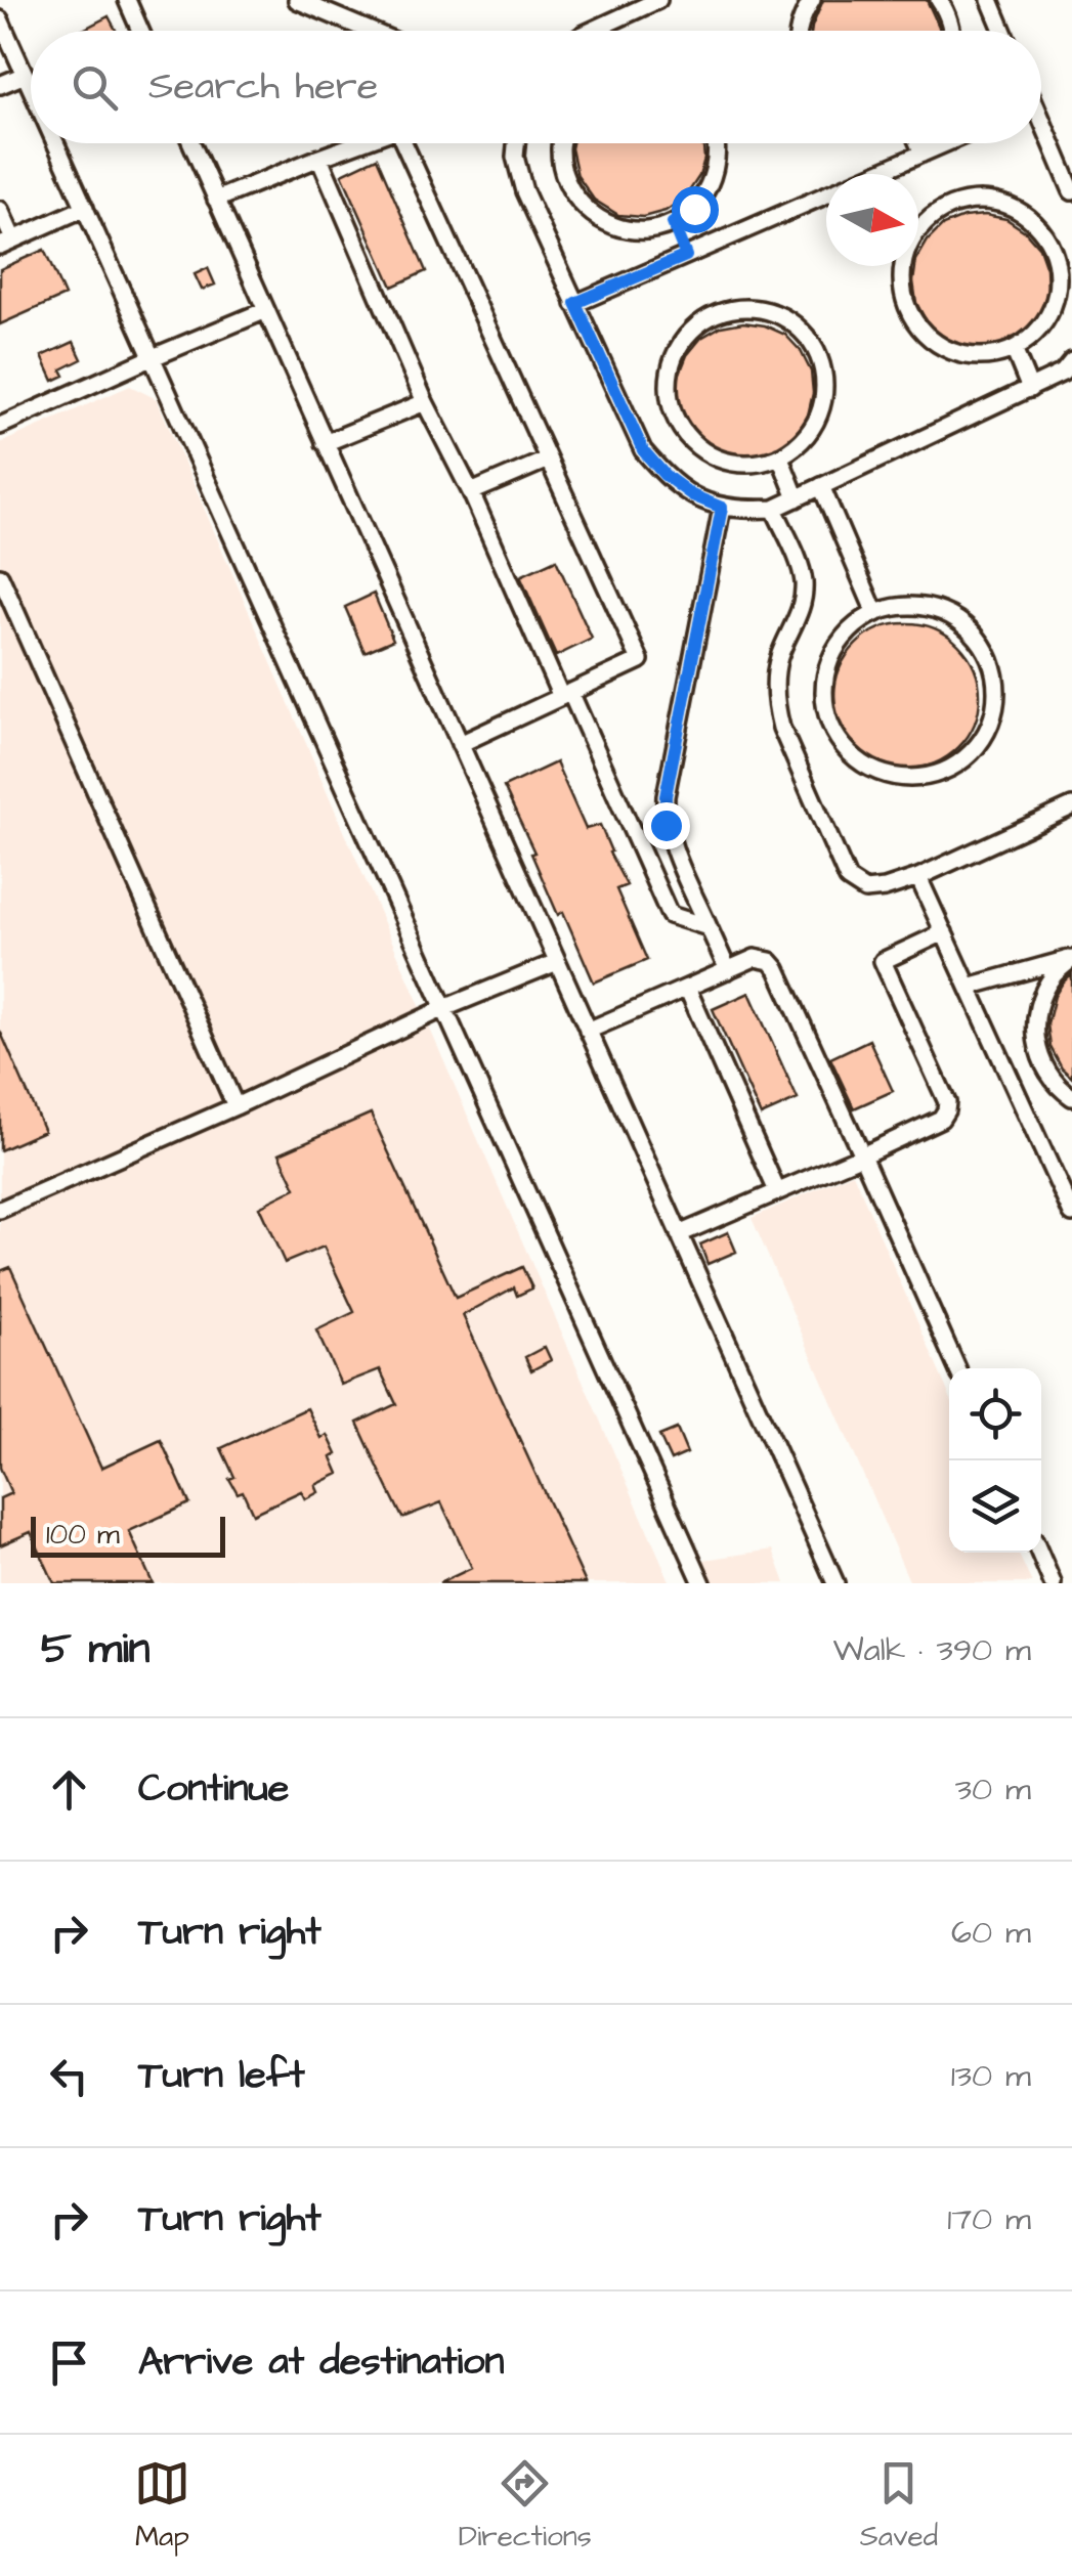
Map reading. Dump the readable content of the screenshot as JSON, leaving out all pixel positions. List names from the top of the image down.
{
  "scale_bar": "100 m",
  "north": "right",
  "page": {
    "search": "Search here",
    "scale": "100 m",
    "heading": ["5 min", "Walk · 390 m"],
    "list": [
      ["Continue", "30 m"],
      ["Turn right", "60 m"],
      ["Turn left", "130 m"],
      ["Turn right", "170 m"],
      "Arrive at destination"
    ],
    "nav": ["Map", "Directions", "Saved"]
  }
}
